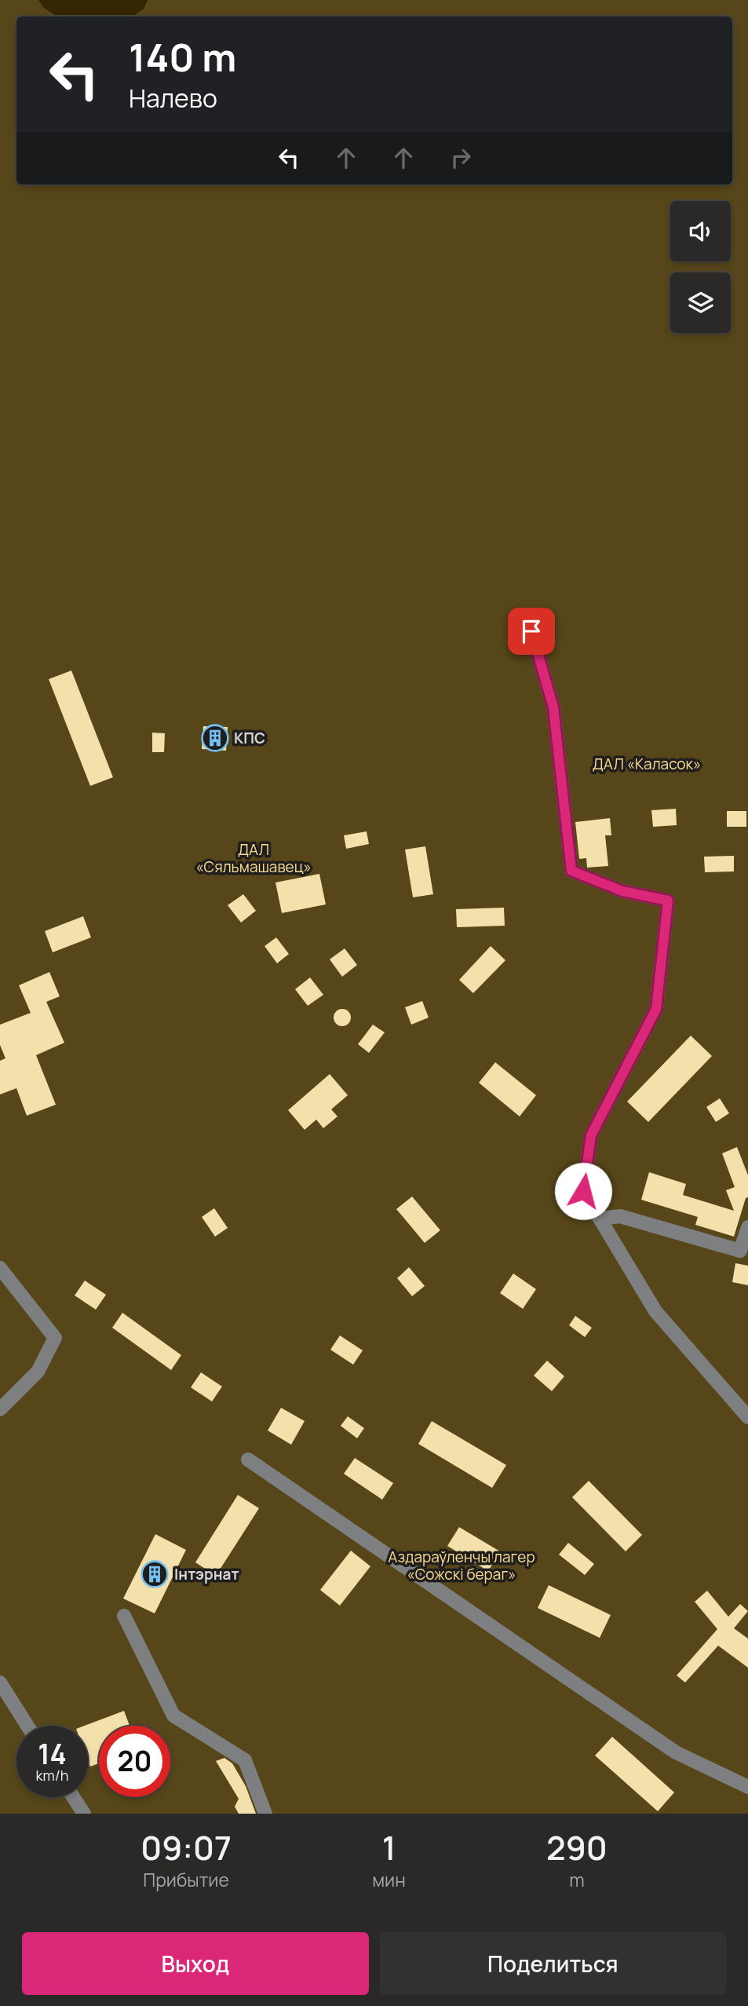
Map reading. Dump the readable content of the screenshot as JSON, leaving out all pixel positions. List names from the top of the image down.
{
  "parks": ["ДАЛ «Каласок»", "ДАЛ «Сяльмашавец»", "Аздараўленчы лагер «Сожскі бераг»"],
  "places": {
    "building": ["КПС", "Інтэрнат"]
  },
  "page": {
    "turn": ["140 m", "Налево"],
    "speed": "14 km/h",
    "limit": "20",
    "eta": [
      "09:07",
      "Прибытие",
      "1",
      "мин",
      "290",
      "m"
    ],
    "buttons": ["Выход", "Поделиться"]
  }
}
